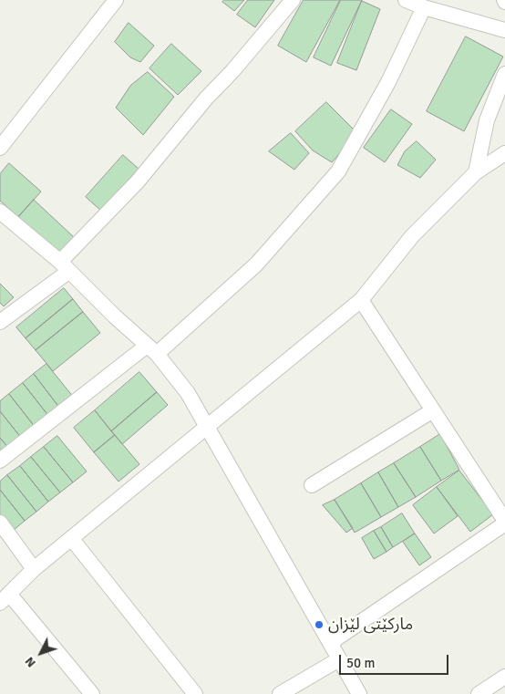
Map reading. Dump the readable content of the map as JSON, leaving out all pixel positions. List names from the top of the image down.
{
  "places": ["مارکێتی لێزان"],
  "scale_bar": "50 m",
  "north": "bottom left"
}
